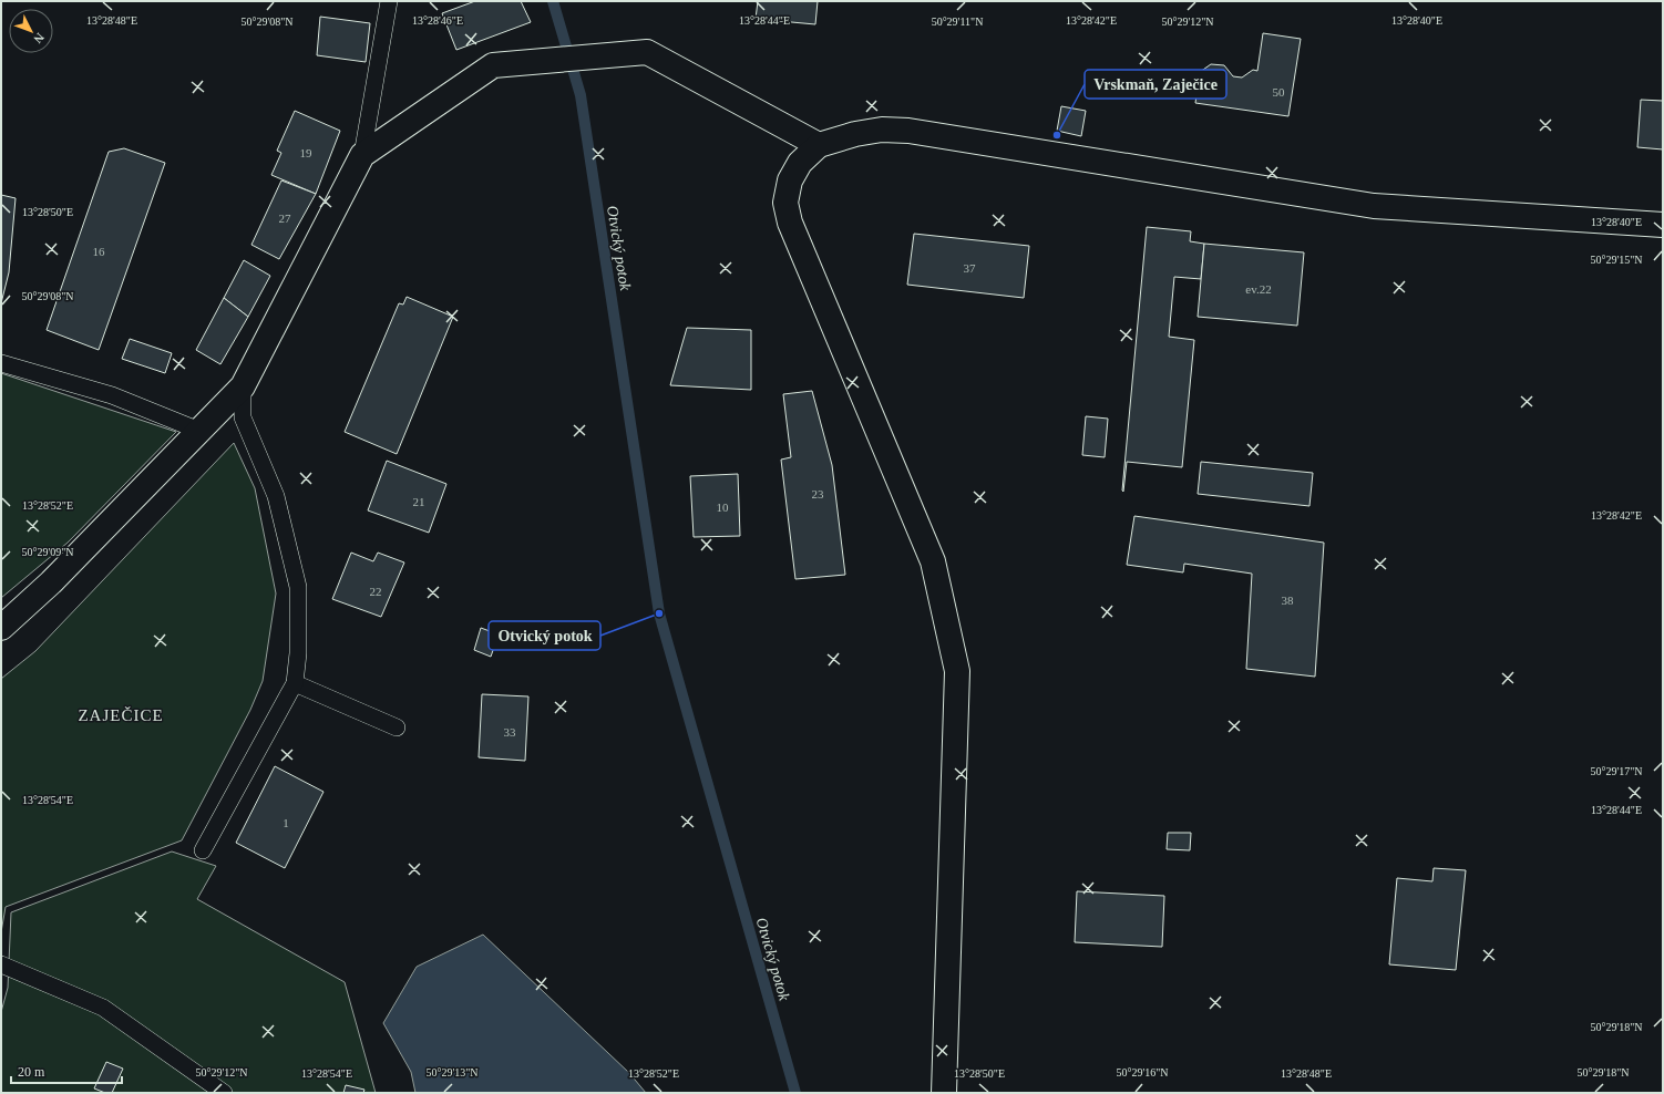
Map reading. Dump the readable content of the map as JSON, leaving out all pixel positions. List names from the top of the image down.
{
  "districts": ["ZAJEČICE"],
  "water": ["Otvický potok"],
  "places": ["Vrskmaň, Zaječice", "Otvický potok"],
  "house_numbers": [
    "50",
    "19",
    "27",
    "16",
    "37",
    "ev.22",
    "23",
    "21",
    "10",
    "22",
    "38",
    "33",
    "1"
  ],
  "scale_bar": "20 m",
  "north": "bottom right",
  "coordinates": [
    "13°28'48\"E",
    "13°28'44\"E",
    "13°28'40\"E",
    "13°28'46\"E",
    "13°28'42\"E",
    "50°29'08\"N",
    "50°29'11\"N",
    "50°29'12\"N",
    "13°28'50\"E",
    "50°29'15\"N",
    "13°28'52\"E",
    "50°29'09\"N",
    "50°29'17\"N",
    "13°28'54\"E",
    "50°29'18\"N",
    "50°29'13\"N",
    "50°29'16\"N"
  ]
}
